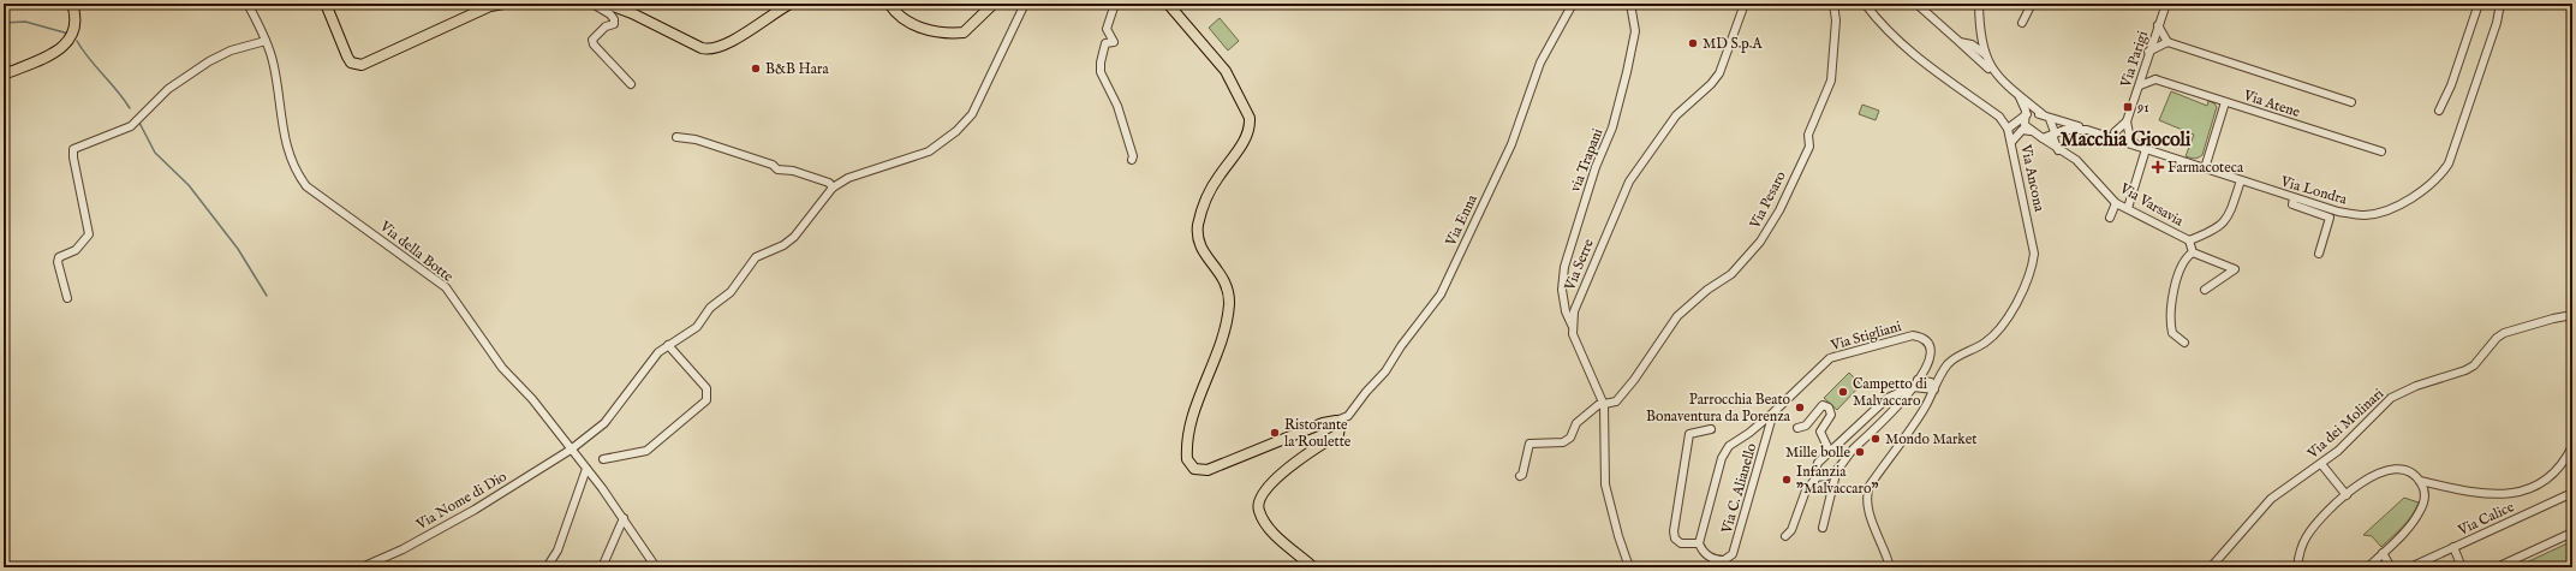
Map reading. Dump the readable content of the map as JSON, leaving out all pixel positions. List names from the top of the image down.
{
  "streets": {
    "street": [
      "Via Parigi",
      "Via Atene",
      "via Trapani",
      "Via Ancona",
      "Via Londra",
      "Via Pesaro",
      "Via Varsavia",
      "Via Enna",
      "Via della Botte",
      "Via Serre",
      "Via Stigliani",
      "Via dei Molinari",
      "Via C. Alianello",
      "Via Nome di Dio",
      "Via Calice"
    ]
  },
  "crossings": [
    ["via Trapani", "Via Serre"],
    ["Via della Botte", "Via Nome di Dio"],
    ["Via Stigliani", "Via C. Alianello"]
  ],
  "districts": ["Macchia Giocoli"],
  "places": {
    "other": [
      "MD S.p.A",
      "B&B Hara",
      "Campetto di Malvaccaro",
      "Parrocchia Beato Bonaventura da Porenza",
      "Ristorante la Roulette",
      "Mondo Market",
      "Mille bolle",
      "Infanzia \"Malvaccaro\""
    ],
    "transit": ["91"],
    "health": ["Farmacoteca"]
  }
}
